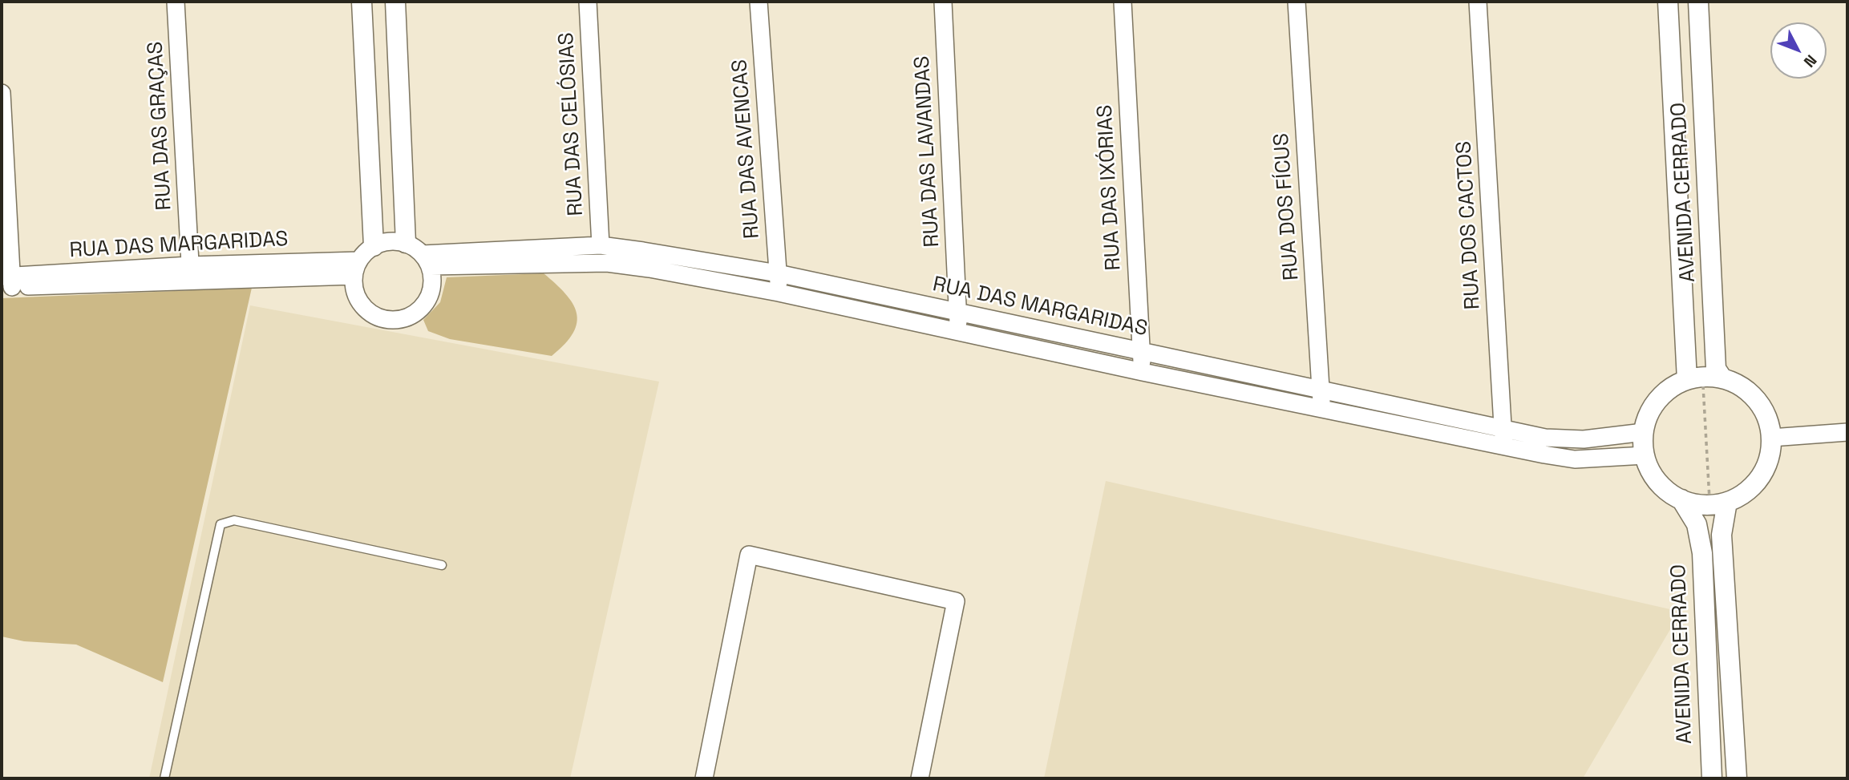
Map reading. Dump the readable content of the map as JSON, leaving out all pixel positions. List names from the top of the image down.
{
  "streets": {
    "street": [
      "RUA DAS CELÓSIAS",
      "RUA DAS GRAÇAS",
      "RUA DAS AVENCAS",
      "RUA DAS LAVANDAS",
      "RUA DAS IXÓRIAS",
      "AVENIDA CERRADO",
      "RUA DOS FÍCUS",
      "RUA DOS CACTOS",
      "RUA DAS MARGARIDAS"
    ]
  },
  "crossings": [
    ["RUA DAS CELÓSIAS", "RUA DAS MARGARIDAS"],
    ["RUA DAS GRAÇAS", "RUA DAS MARGARIDAS"],
    ["RUA DAS AVENCAS", "RUA DAS MARGARIDAS"],
    ["RUA DAS LAVANDAS", "RUA DAS MARGARIDAS"],
    ["RUA DAS IXÓRIAS", "RUA DAS MARGARIDAS"],
    ["RUA DOS FÍCUS", "RUA DAS MARGARIDAS"],
    ["RUA DOS CACTOS", "RUA DAS MARGARIDAS"]
  ],
  "north": "bottom right"
}
